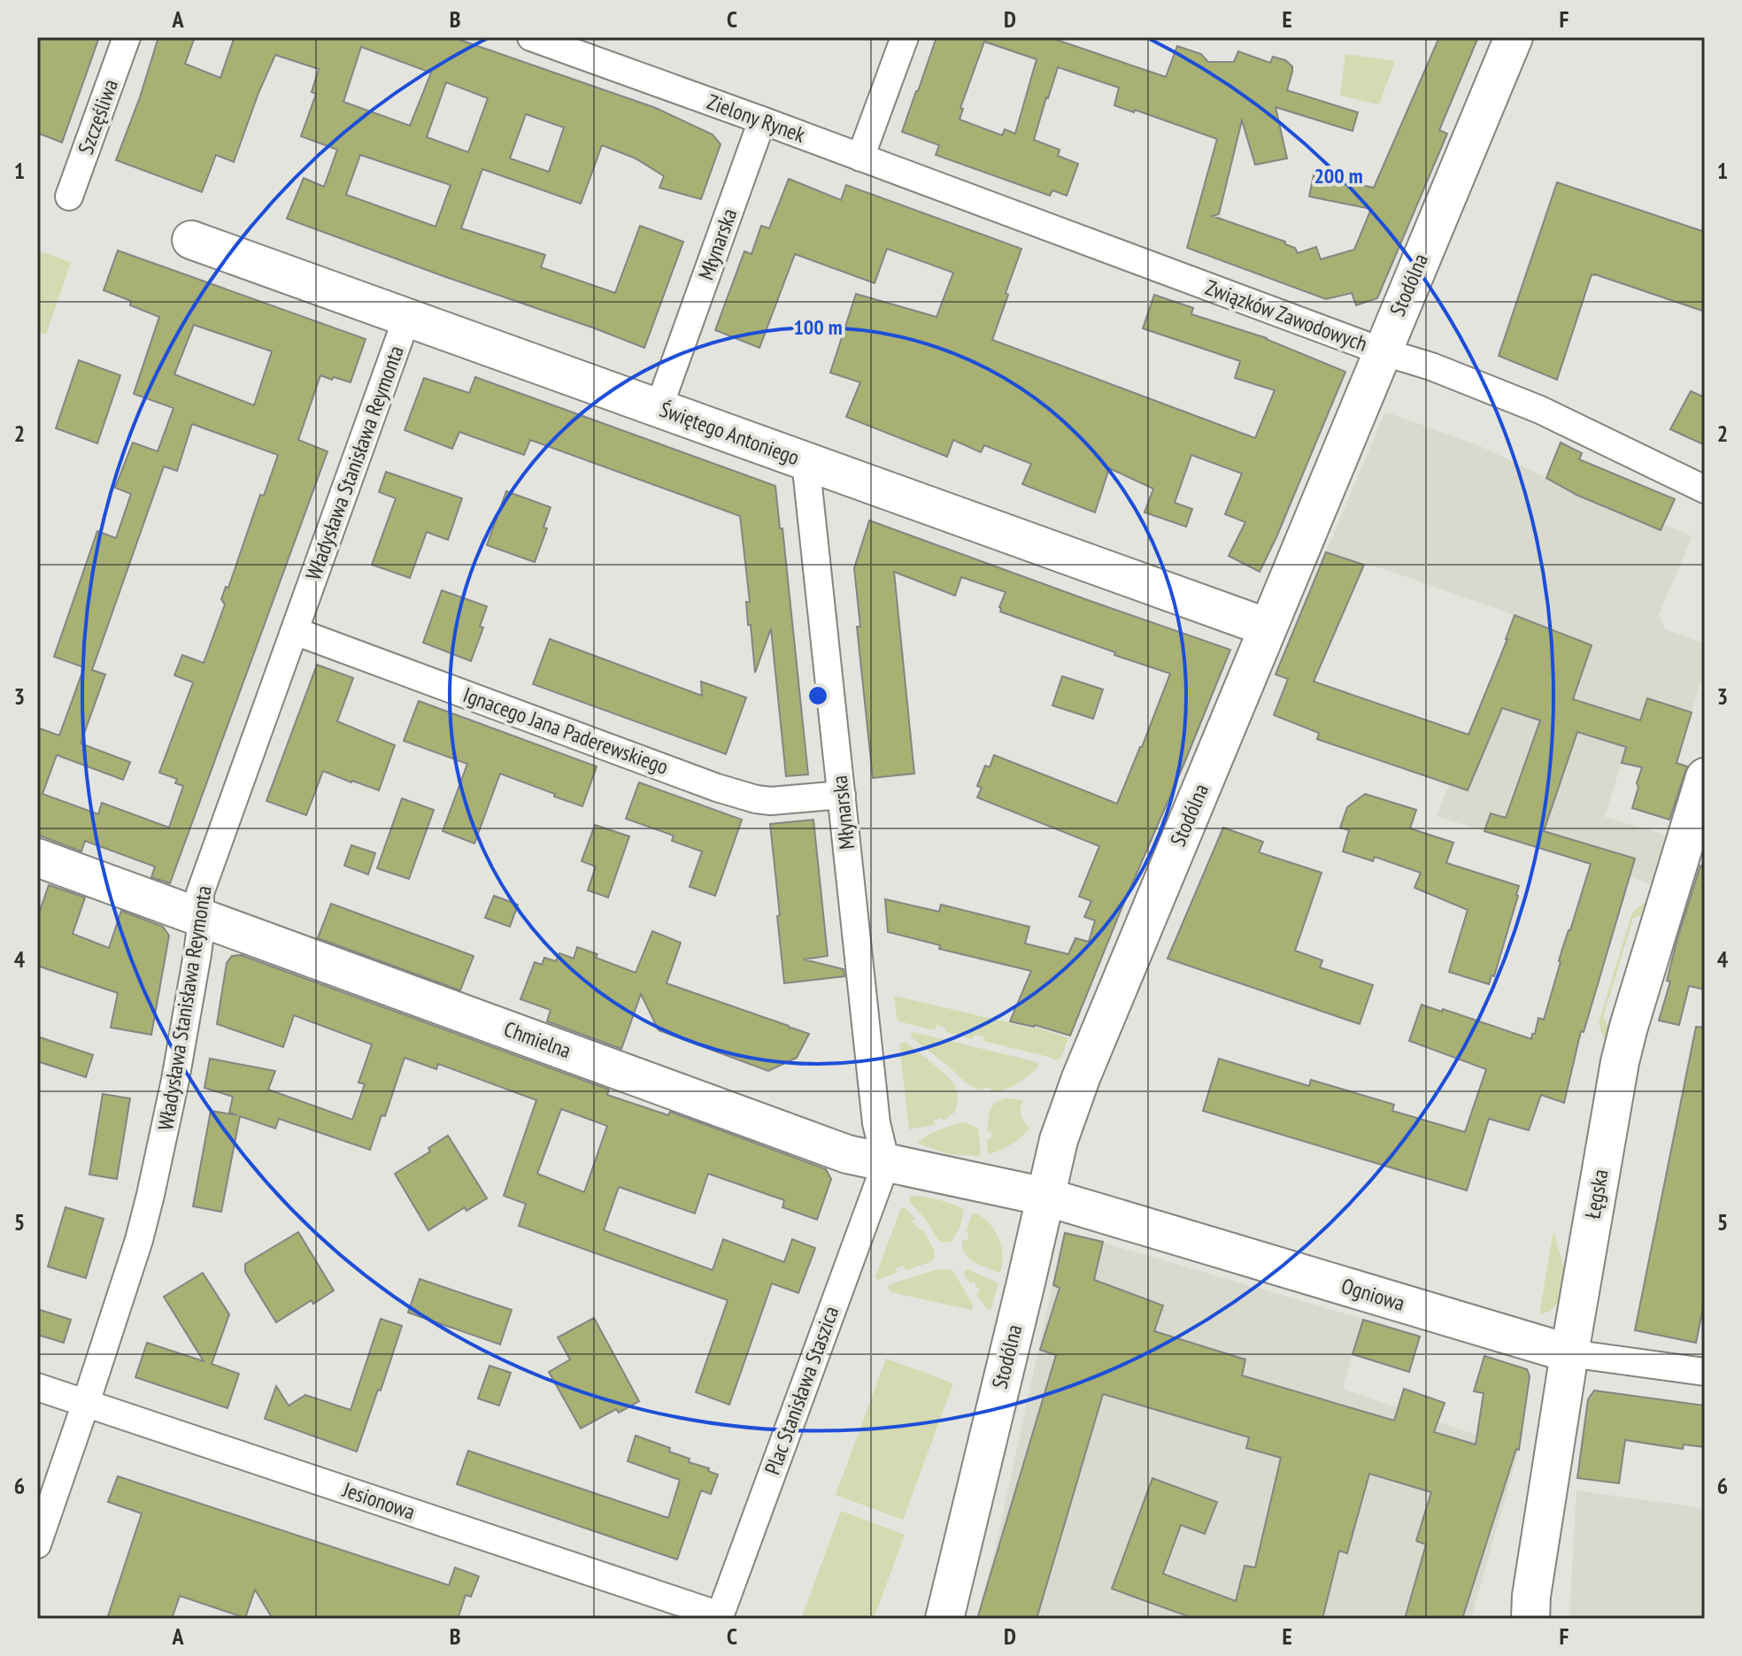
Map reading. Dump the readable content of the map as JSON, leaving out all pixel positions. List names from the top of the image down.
{
  "streets": {
    "street": [
      "Szczęśliwa",
      "Zielony Rynek",
      "Młynarska",
      "Stodólna",
      "Związków Zawodowych",
      "Świętego Antoniego",
      "Władysława Stanisława Reymonta",
      "Ignacego Jana Paderewskiego",
      "Chmielna",
      "Łęgska",
      "Ogniowa",
      "Plac Stanisława Staszica",
      "Jesionowa"
    ]
  },
  "crossings": [
    ["Zielony Rynek", "Młynarska"],
    ["Zielony Rynek", "Związków Zawodowych"],
    ["Młynarska", "Świętego Antoniego"],
    ["Młynarska", "Ignacego Jana Paderewskiego"],
    ["Młynarska", "Chmielna"],
    ["Młynarska", "Plac Stanisława Staszica"],
    ["Stodólna", "Związków Zawodowych"],
    ["Stodólna", "Świętego Antoniego"],
    ["Stodólna", "Chmielna"],
    ["Stodólna", "Ogniowa"],
    ["Świętego Antoniego", "Władysława Stanisława Reymonta"],
    ["Władysława Stanisława Reymonta", "Ignacego Jana Paderewskiego"],
    ["Władysława Stanisława Reymonta", "Chmielna"],
    ["Władysława Stanisława Reymonta", "Jesionowa"],
    ["Chmielna", "Ogniowa"],
    ["Chmielna", "Plac Stanisława Staszica"],
    ["Łęgska", "Ogniowa"],
    ["Plac Stanisława Staszica", "Jesionowa"]
  ],
  "grid": {
    "columns": [
      "A",
      "B",
      "C",
      "D",
      "E",
      "F"
    ],
    "rows": [
      "1",
      "2",
      "3",
      "4",
      "5",
      "6"
    ]
  },
  "rings": ["200 m", "100 m"]
}
